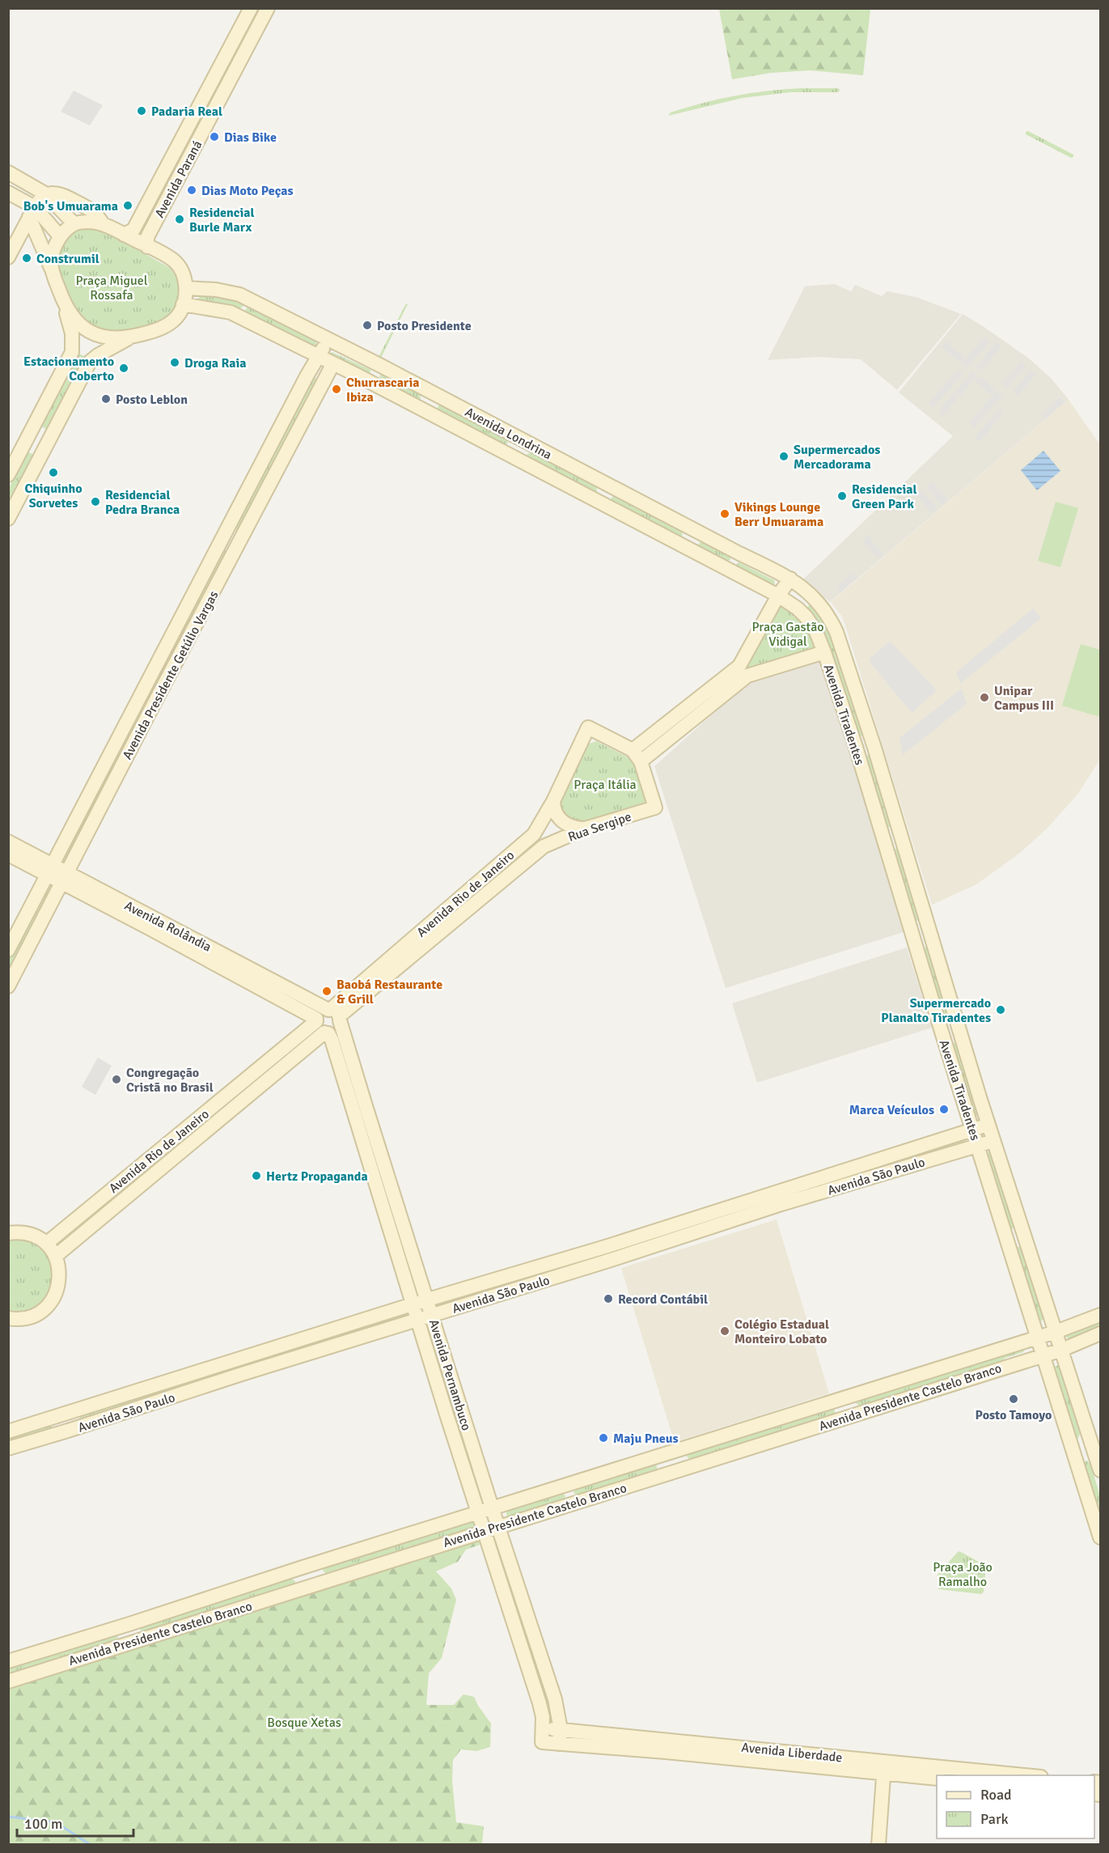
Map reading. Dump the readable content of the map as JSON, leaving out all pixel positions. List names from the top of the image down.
{
  "streets": {
    "street": [
      "Avenida Paraná",
      "Avenida Londrina",
      "Avenida Presidente Getúlio Vargas",
      "Avenida Tiradentes",
      "Rua Sergipe",
      "Avenida Rio de Janeiro",
      "Avenida Rolândia",
      "Avenida São Paulo",
      "Avenida Pernambuco",
      "Avenida Presidente Castelo Branco",
      "Avenida Liberdade"
    ]
  },
  "crossings": [
    ["Avenida Paraná", "Avenida Londrina"],
    ["Avenida Londrina", "Avenida Presidente Getúlio Vargas"],
    ["Avenida Londrina", "Avenida Tiradentes"],
    ["Avenida Presidente Getúlio Vargas", "Avenida Rolândia"],
    ["Avenida Tiradentes", "Avenida São Paulo"],
    ["Avenida Tiradentes", "Avenida Presidente Castelo Branco"],
    ["Rua Sergipe", "Avenida Rio de Janeiro"],
    ["Avenida Rio de Janeiro", "Avenida Rolândia"],
    ["Avenida Rio de Janeiro", "Avenida Pernambuco"],
    ["Avenida Rolândia", "Avenida Pernambuco"],
    ["Avenida São Paulo", "Avenida Pernambuco"],
    ["Avenida Pernambuco", "Avenida Presidente Castelo Branco"],
    ["Avenida Pernambuco", "Avenida Liberdade"]
  ],
  "parks": [
    "Praça Miguel Rossafa",
    "Praça Gastão Vidigal",
    "Praça Itália",
    "Praça João Ramalho",
    "Bosque Xetas"
  ],
  "places": [
    "Padaria Real",
    "Dias Bike",
    "Dias Moto Peças",
    "Bob's Umuarama",
    "Residencial Burle Marx",
    "Construmil",
    "Posto Presidente",
    "Droga Raia",
    "Estacionamento Coberto",
    "Churrascaria Ibiza",
    "Posto Leblon",
    "Supermercados Mercadorama",
    "Chiquinho Sorvetes",
    "Residencial Green Park",
    "Residencial Pedra Branca",
    "Vikings Lounge Berr Umuarama",
    "Unipar Campus III",
    "Baobá Restaurante & Grill",
    "Supermercado Planalto Tiradentes",
    "Congregação Cristã no Brasil",
    "Marca Veículos",
    "Hertz Propaganda",
    "Record Contábil",
    "Colégio Estadual Monteiro Lobato",
    "Posto Tamoyo",
    "Maju Pneus"
  ],
  "legend": ["Road", "Park"],
  "scale_bar": "100 m"
}
